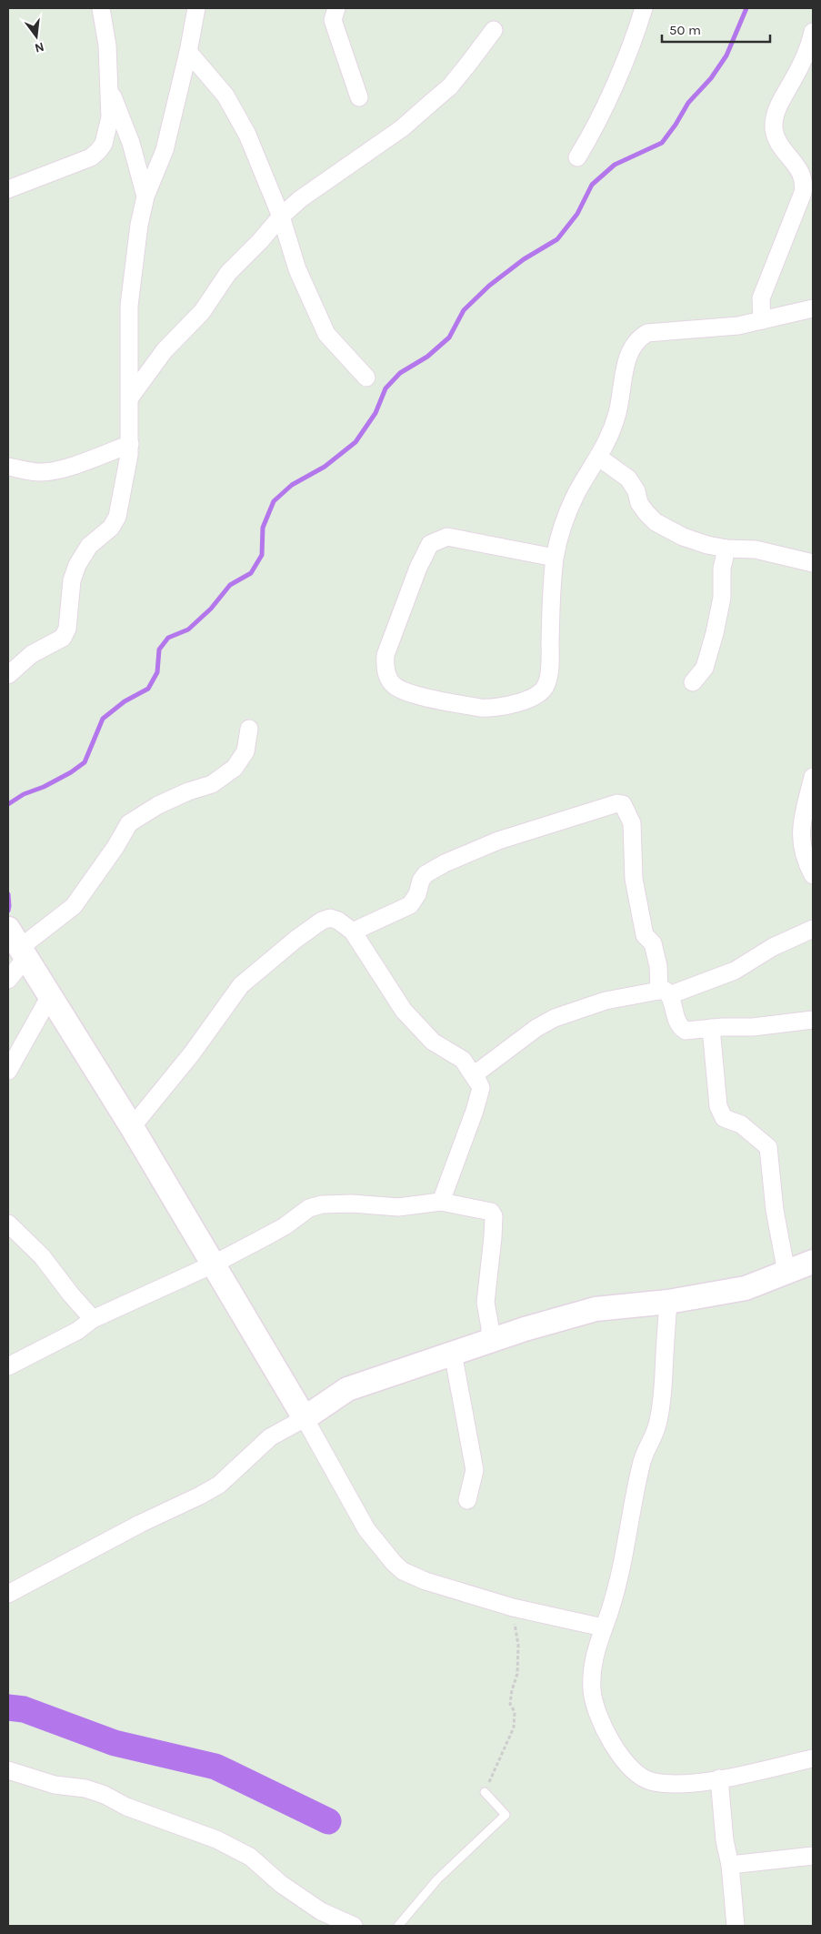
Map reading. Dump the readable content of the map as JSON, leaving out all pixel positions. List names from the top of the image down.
{
  "scale_bar": "50 m",
  "north": "bottom"
}
